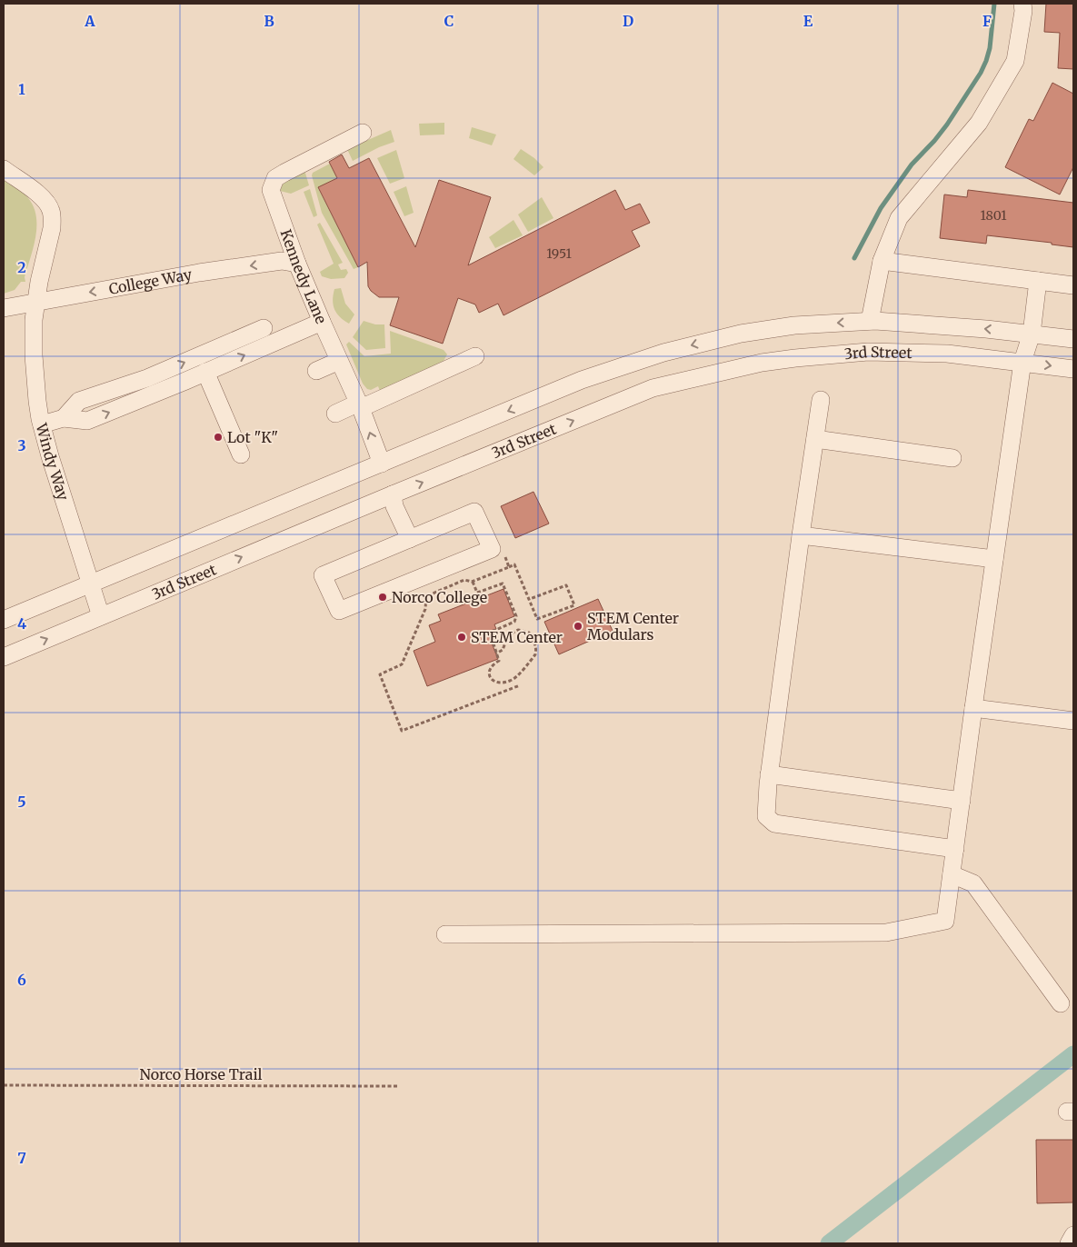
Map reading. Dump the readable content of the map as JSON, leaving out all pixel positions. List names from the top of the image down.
{
  "streets": {
    "street": [
      "Kennedy Lane",
      "College Way",
      "3rd Street",
      "Windy Way"
    ],
    "path": ["Norco Horse Trail"]
  },
  "crossings": [
    ["Kennedy Lane", "College Way"],
    ["Kennedy Lane", "3rd Street"],
    ["College Way", "Windy Way"],
    ["3rd Street", "Windy Way"]
  ],
  "places": [
    "Lot \"K\"",
    "Norco College",
    "STEM Center Modulars",
    "STEM Center"
  ],
  "house_numbers": ["1801", "1951"],
  "grid": {
    "columns": [
      "A",
      "B",
      "C",
      "D",
      "E",
      "F"
    ],
    "rows": [
      "1",
      "2",
      "3",
      "4",
      "5",
      "6",
      "7"
    ]
  }
}
